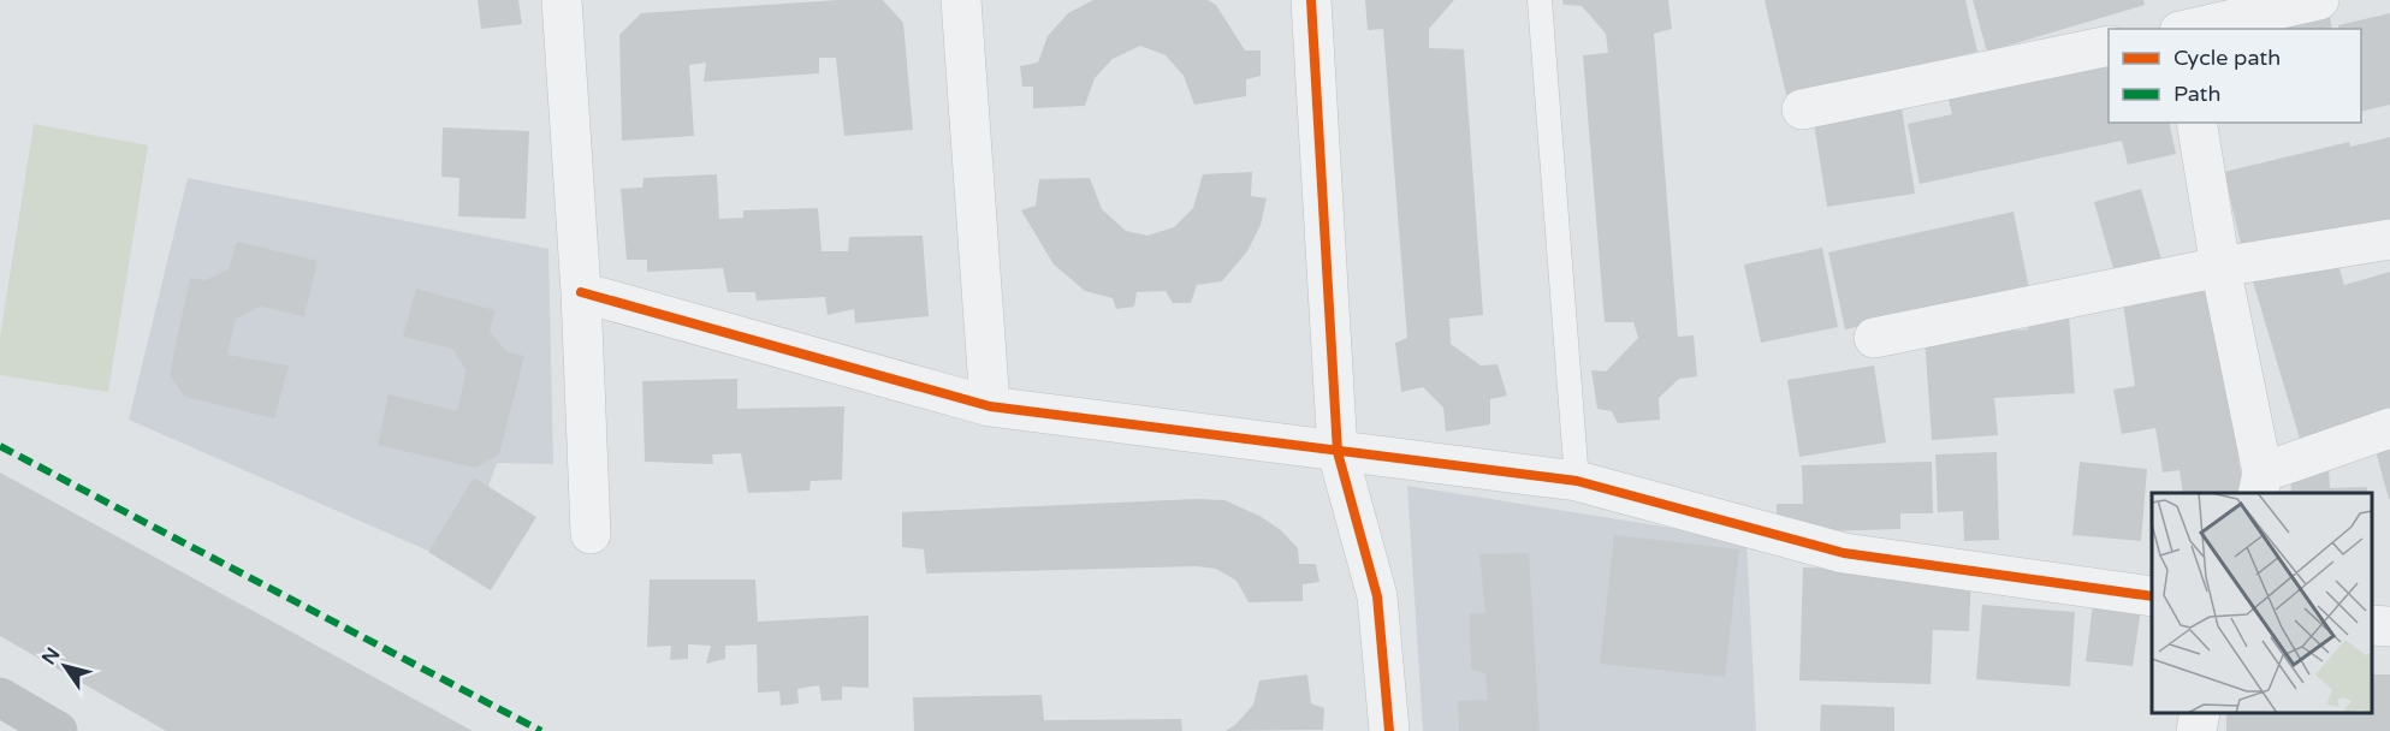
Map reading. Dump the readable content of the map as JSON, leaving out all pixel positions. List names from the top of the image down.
{
  "legend": ["Cycle path", "Path"],
  "north": "top left"
}
